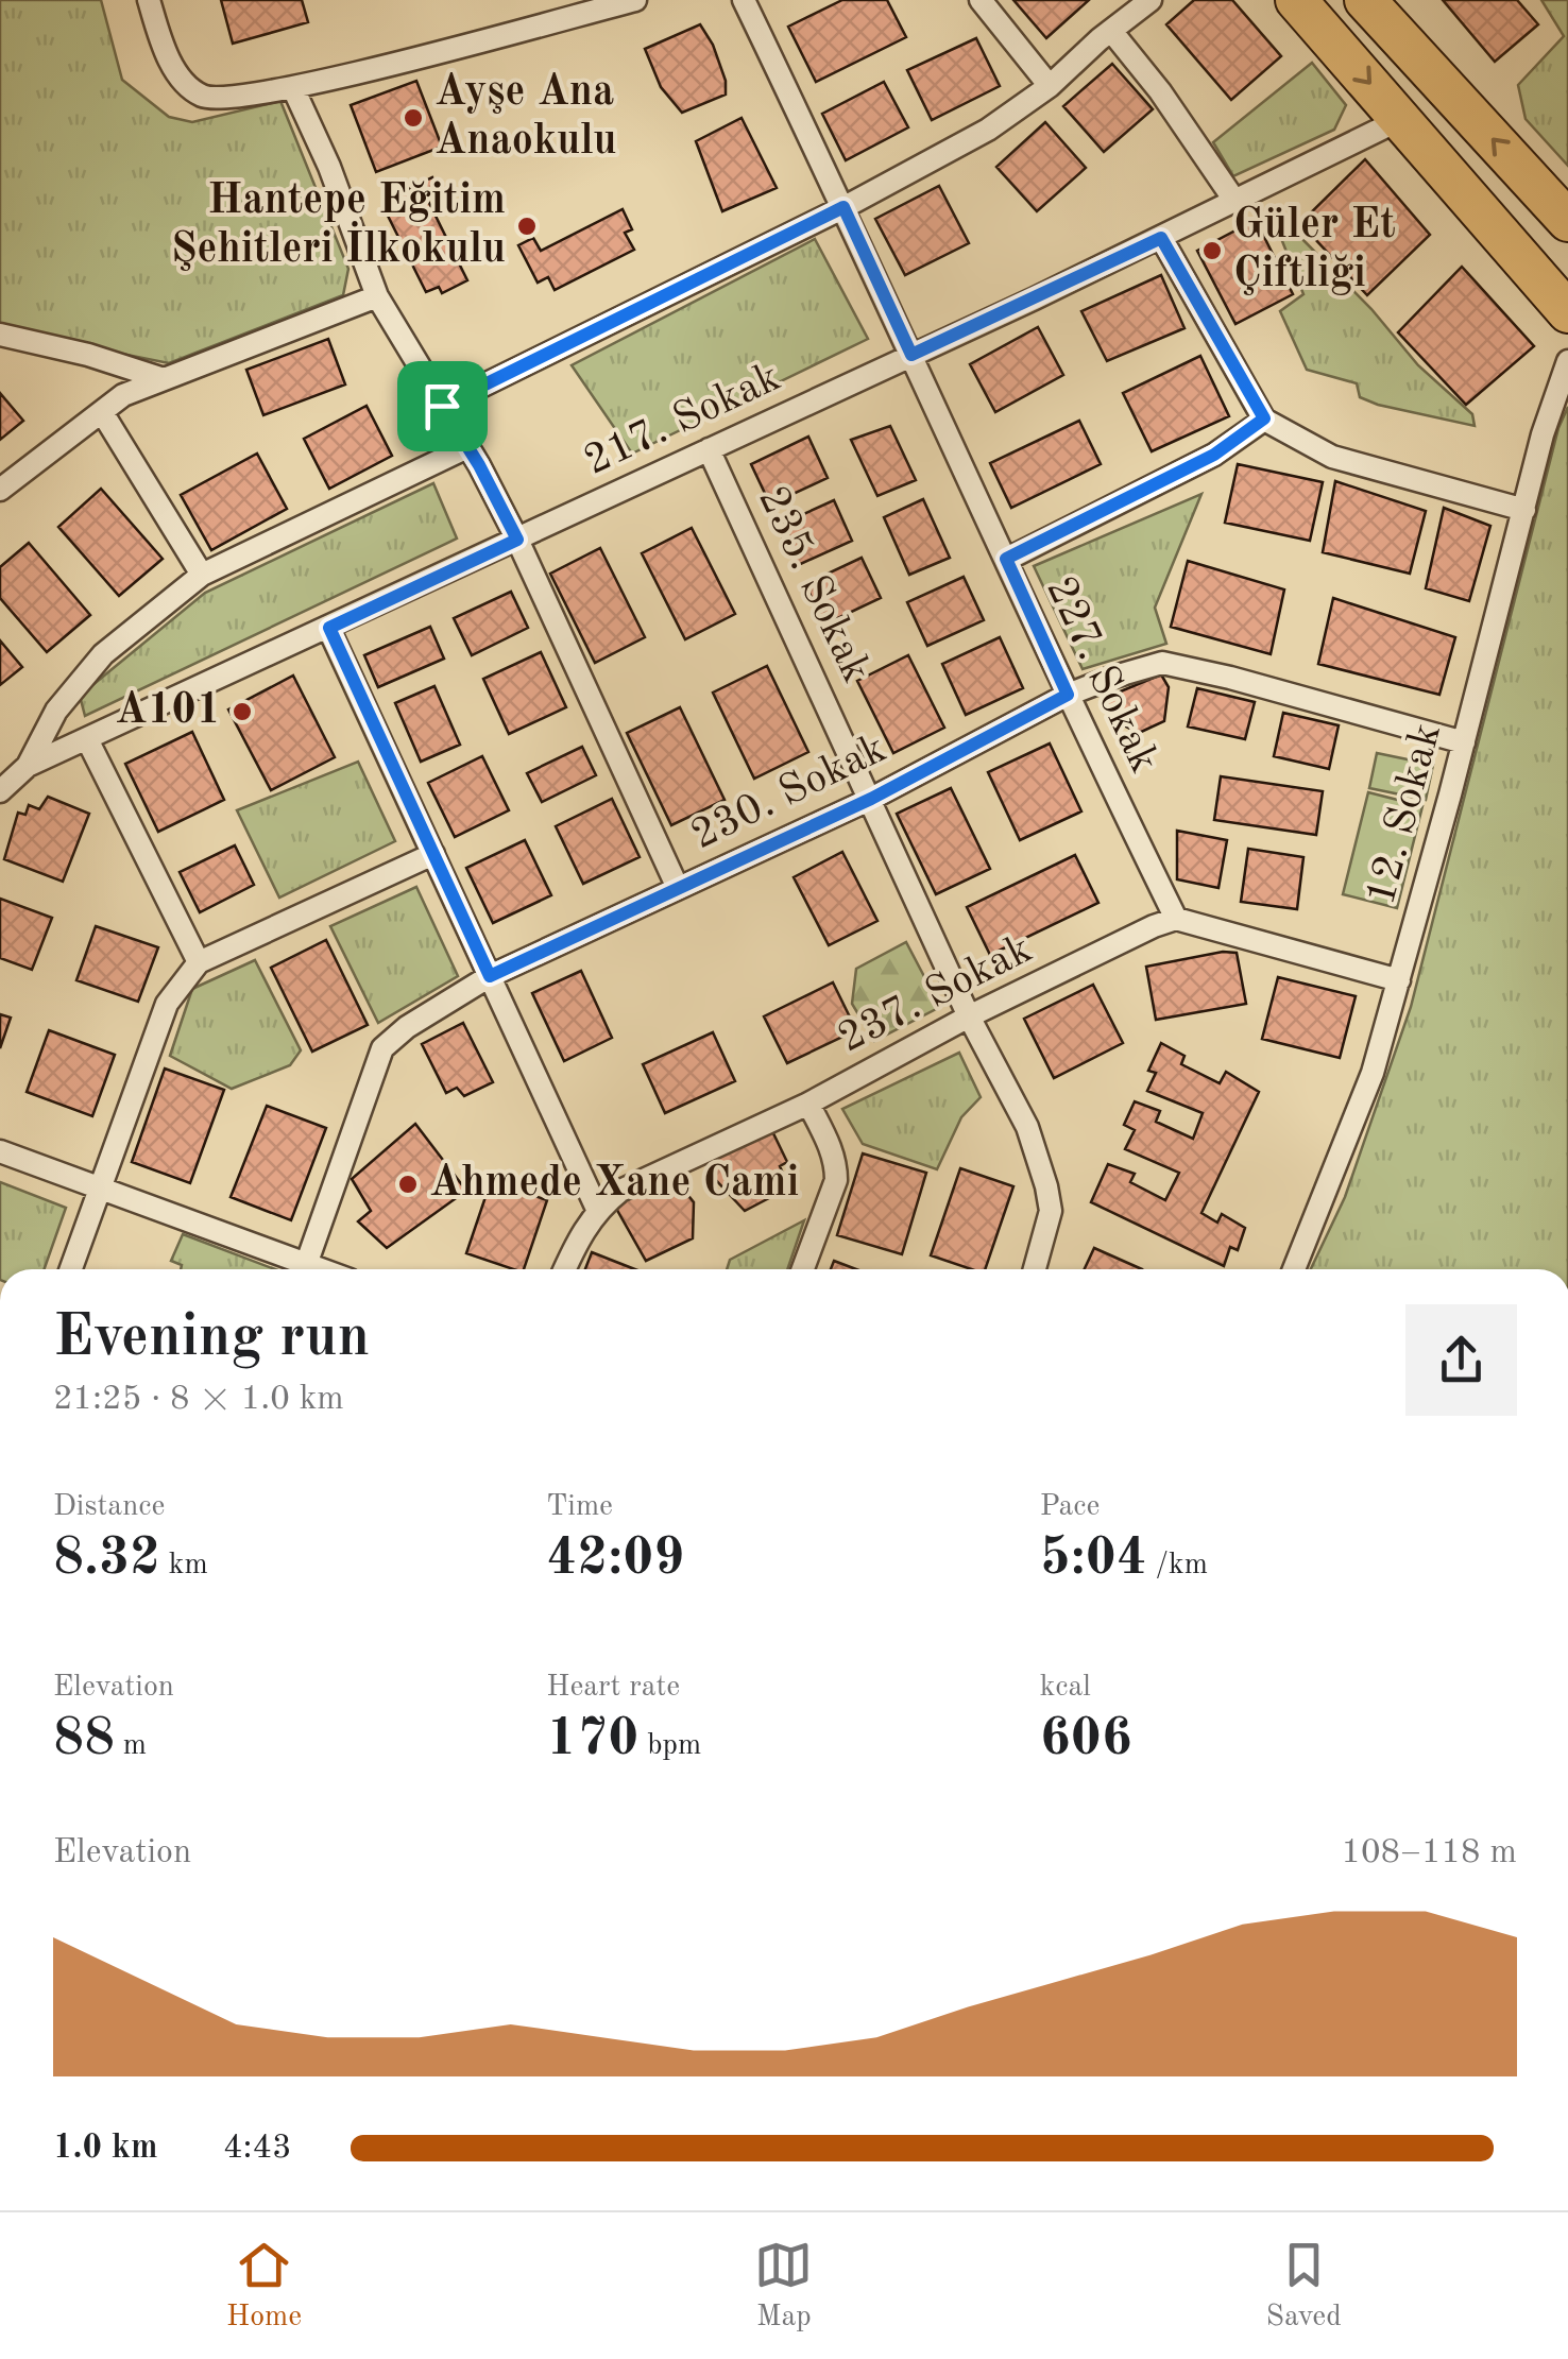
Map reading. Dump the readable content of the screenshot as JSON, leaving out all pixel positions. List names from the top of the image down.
{
  "streets": {
    "street": [
      "217. Sokak",
      "235. Sokak",
      "227. Sokak",
      "230. Sokak",
      "12. Sokak",
      "237. Sokak"
    ]
  },
  "crossings": [
    ["217. Sokak", "235. Sokak"],
    ["217. Sokak", "227. Sokak"],
    ["235. Sokak", "230. Sokak"],
    ["235. Sokak", "237. Sokak"],
    ["227. Sokak", "230. Sokak"],
    ["227. Sokak", "237. Sokak"],
    ["230. Sokak", "12. Sokak"]
  ],
  "places": [
    "Ayşe Ana Anaokulu",
    "Hantepe Eğitim Şehitleri İlkokulu",
    "Güler Et Çiftliği",
    "A101",
    "Ahmede Xane Cami"
  ],
  "page": {
    "heading": ["Evening run", "21:25 · 8 × 1.0 km"],
    "stats": [
      ["Distance", "8.32 km"],
      ["Time", "42:09"],
      ["Pace", "5:04 /km"],
      ["Elevation", "88 m"],
      ["Heart rate", "170 bpm"],
      ["kcal", "606"]
    ],
    "chart": ["Elevation", "108–118 m"],
    "list": [
      {
        "name": "1.0 km",
        "note": "4:43"
      }
    ],
    "tabs": ["Home", "Map", "Saved"]
  }
}
